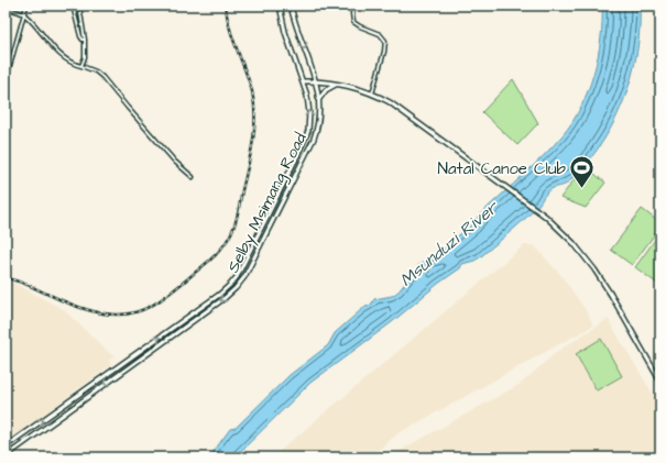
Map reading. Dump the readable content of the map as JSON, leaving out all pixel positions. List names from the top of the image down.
{
  "streets": {
    "main road": ["Selby Msimang Road"]
  },
  "water": ["Msunduzi River"],
  "places": {
    "sports": ["Natal Canoe Club"]
  }
}
